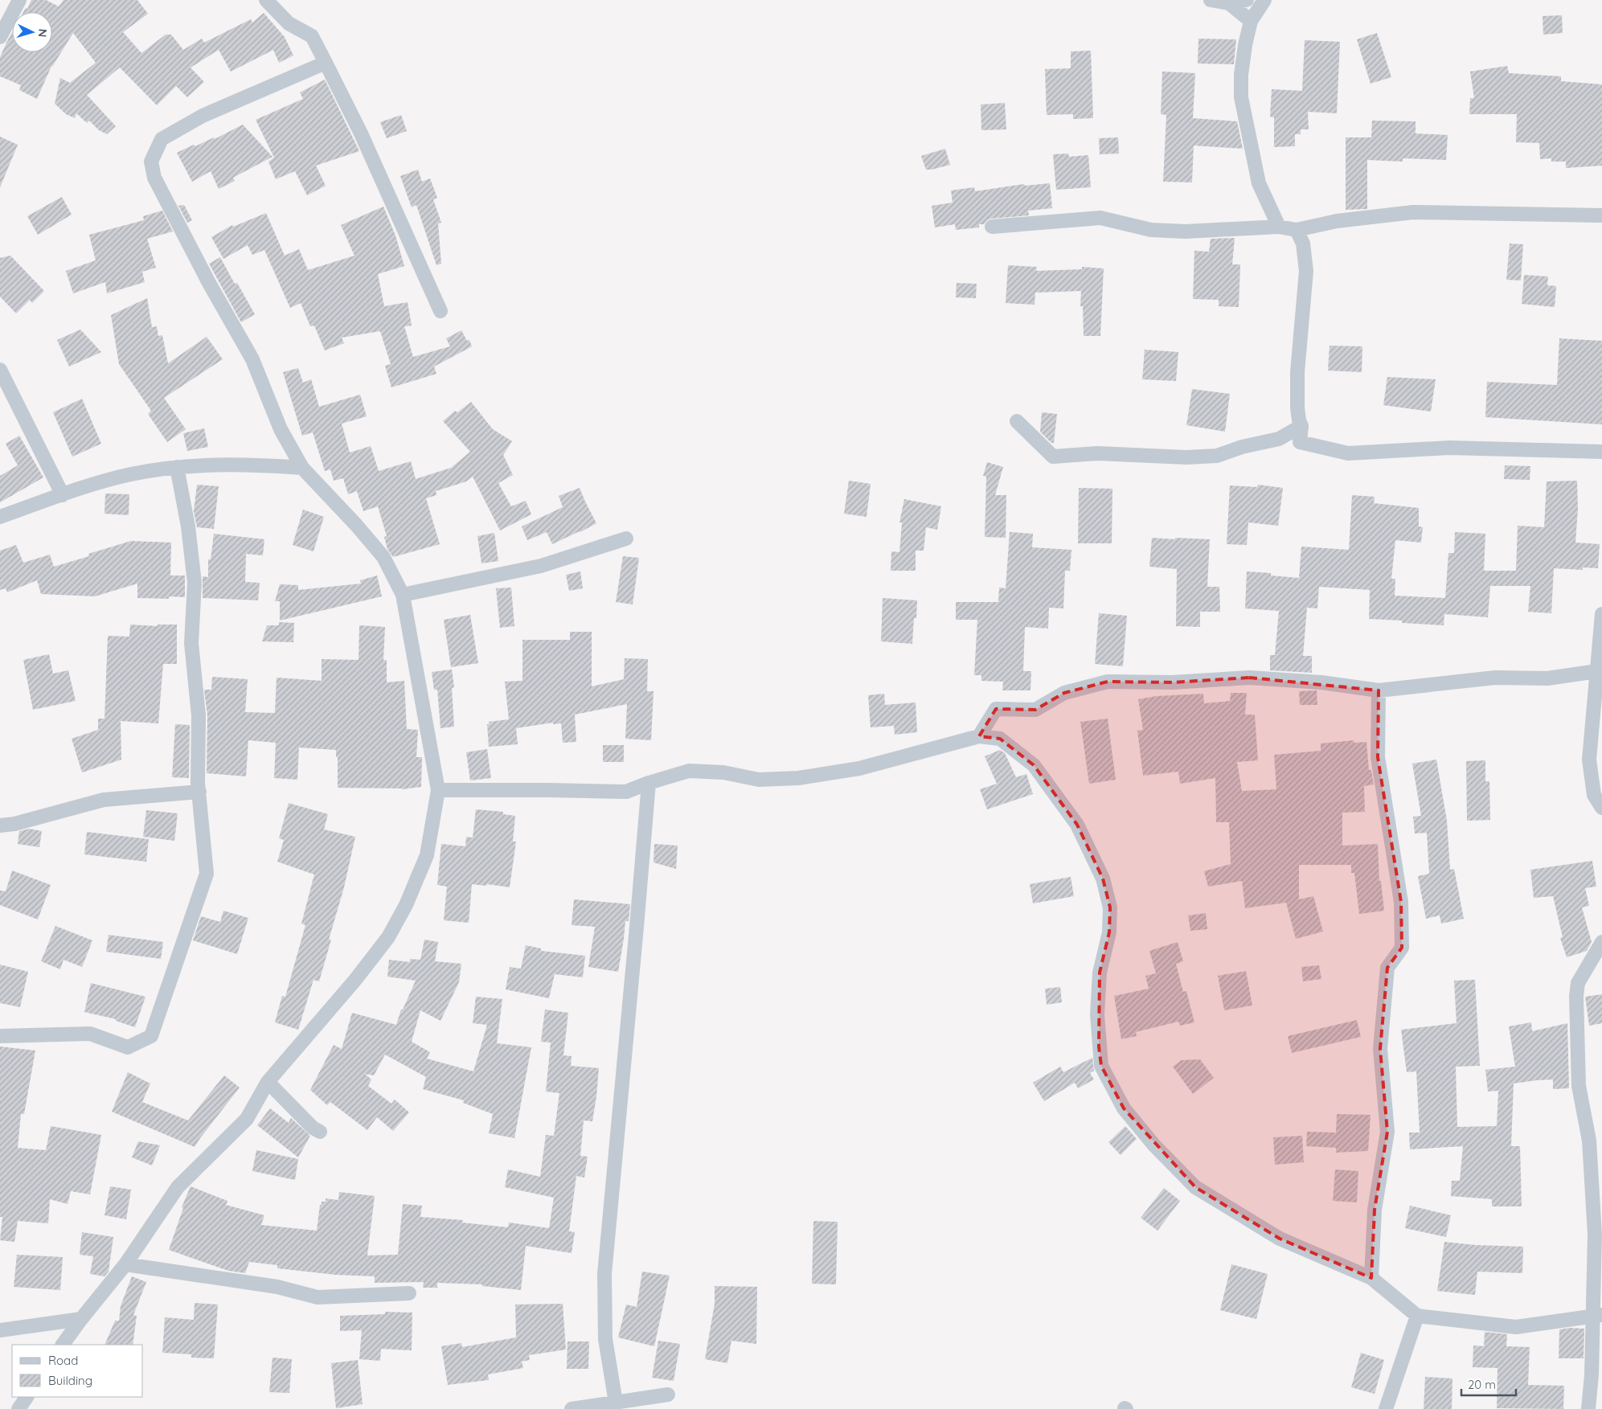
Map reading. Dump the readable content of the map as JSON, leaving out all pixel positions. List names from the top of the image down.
{
  "legend": ["Road", "Building"],
  "scale_bar": "20 m",
  "north": "right"
}
